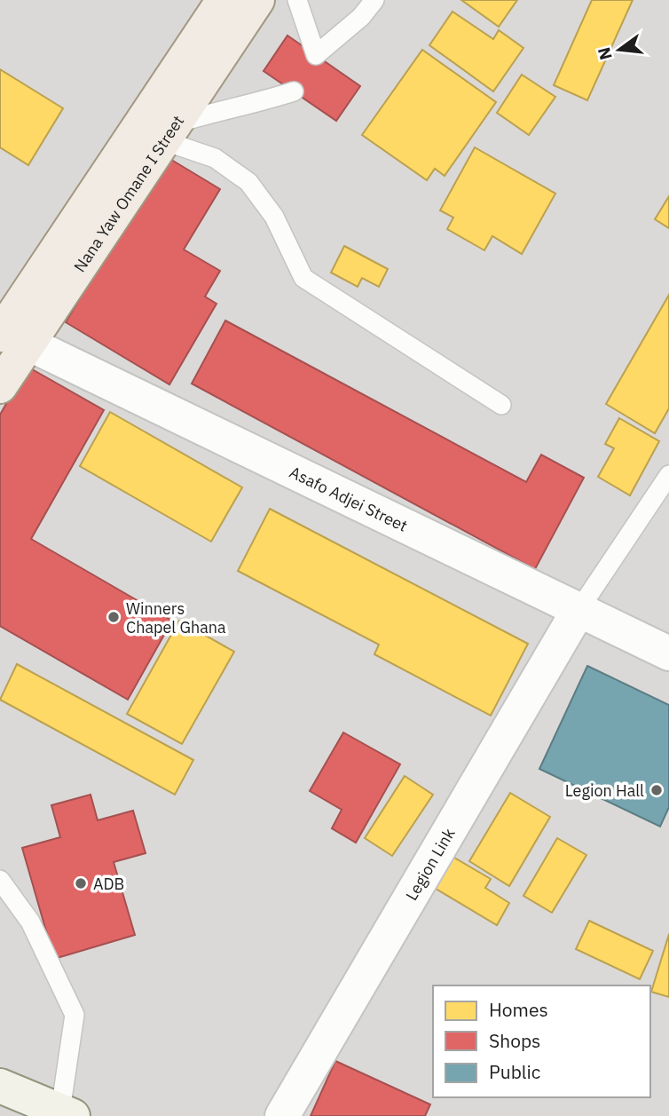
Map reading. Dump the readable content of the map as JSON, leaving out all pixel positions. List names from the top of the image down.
{
  "streets": {
    "main road": ["Nana Yaw Omane I Street"],
    "street": ["Asafo Adjei Street", "Legion Link"]
  },
  "crossings": [
    ["Nana Yaw Omane I Street", "Asafo Adjei Street"],
    ["Asafo Adjei Street", "Legion Link"]
  ],
  "places": ["Winners Chapel Ghana", "Legion Hall", "ADB"],
  "legend": ["Homes", "Shops", "Public"],
  "north": "left"
}
